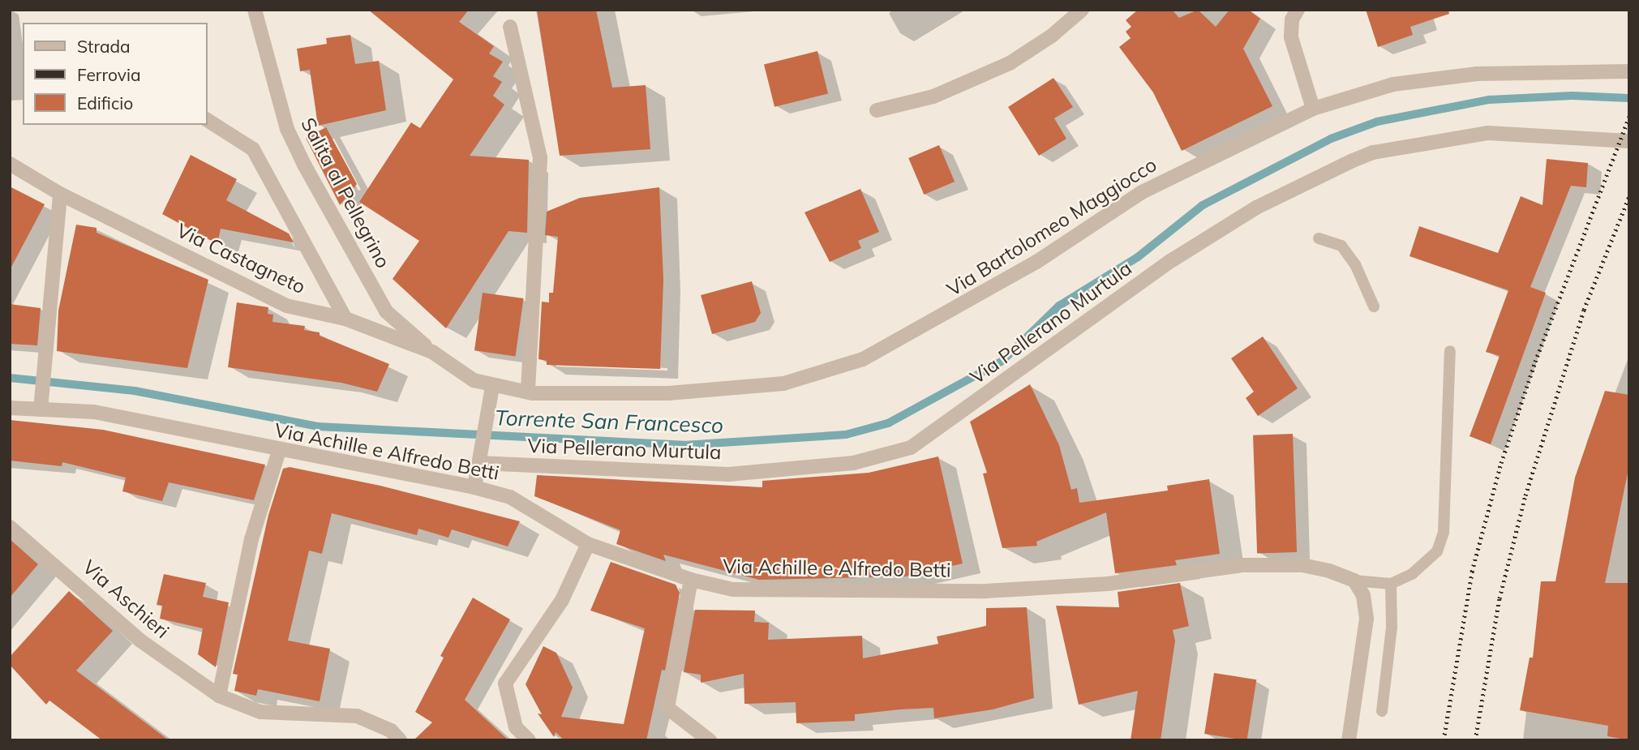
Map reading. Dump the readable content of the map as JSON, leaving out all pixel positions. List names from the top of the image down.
{
  "streets": {
    "street": [
      "Salita al Pellegrino",
      "Via Bartolomeo Maggiocco",
      "Via Castagneto",
      "Via Pellerano Murtula",
      "Via Achille e Alfredo Betti",
      "Via Aschieri"
    ]
  },
  "crossings": [
    ["Salita al Pellegrino", "Via Castagneto"],
    ["Via Bartolomeo Maggiocco", "Via Castagneto"]
  ],
  "water": ["Torrente San Francesco"],
  "legend": ["Strada", "Ferrovia", "Edificio"]
}
